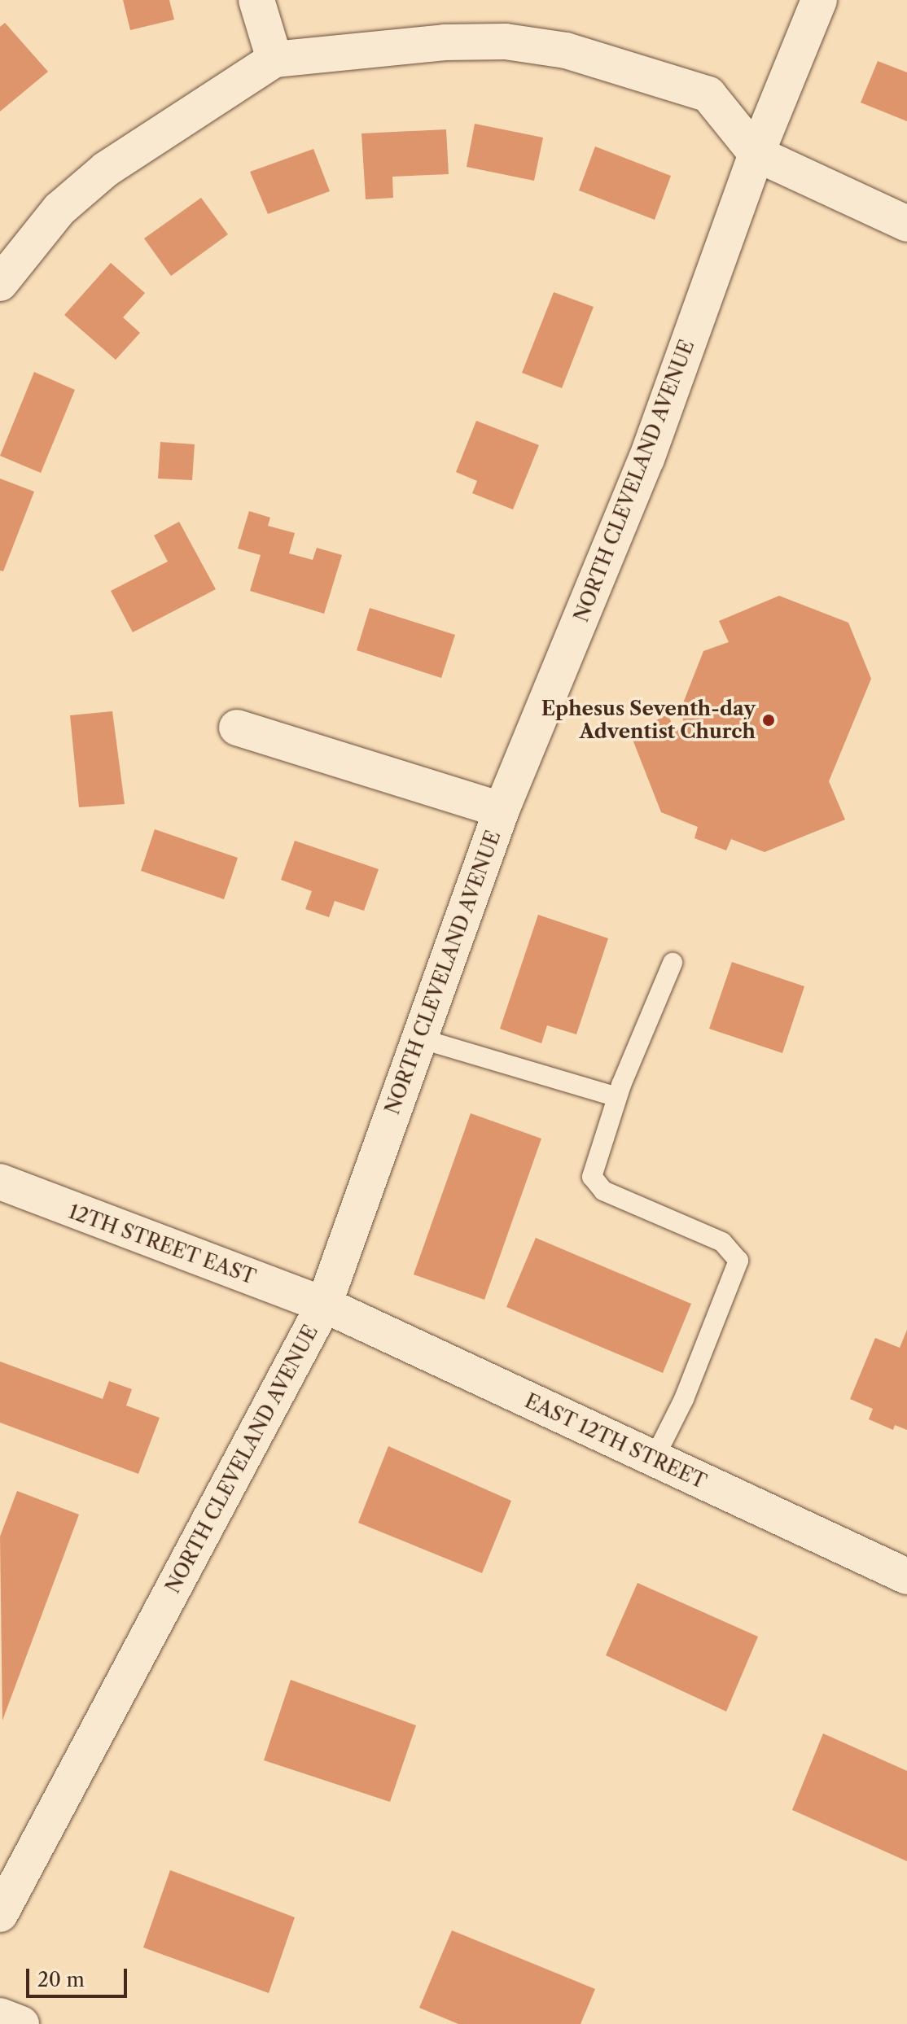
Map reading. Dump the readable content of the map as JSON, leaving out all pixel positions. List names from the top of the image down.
{
  "streets": {
    "street": ["NORTH CLEVELAND AVENUE", "12TH STREET EAST", "EAST 12TH STREET"]
  },
  "crossings": [
    ["NORTH CLEVELAND AVENUE", "12TH STREET EAST"],
    ["NORTH CLEVELAND AVENUE", "EAST 12TH STREET"],
    ["12TH STREET EAST", "EAST 12TH STREET"]
  ],
  "places": ["Ephesus Seventh-day Adventist Church"],
  "scale_bar": "20 m"
}
